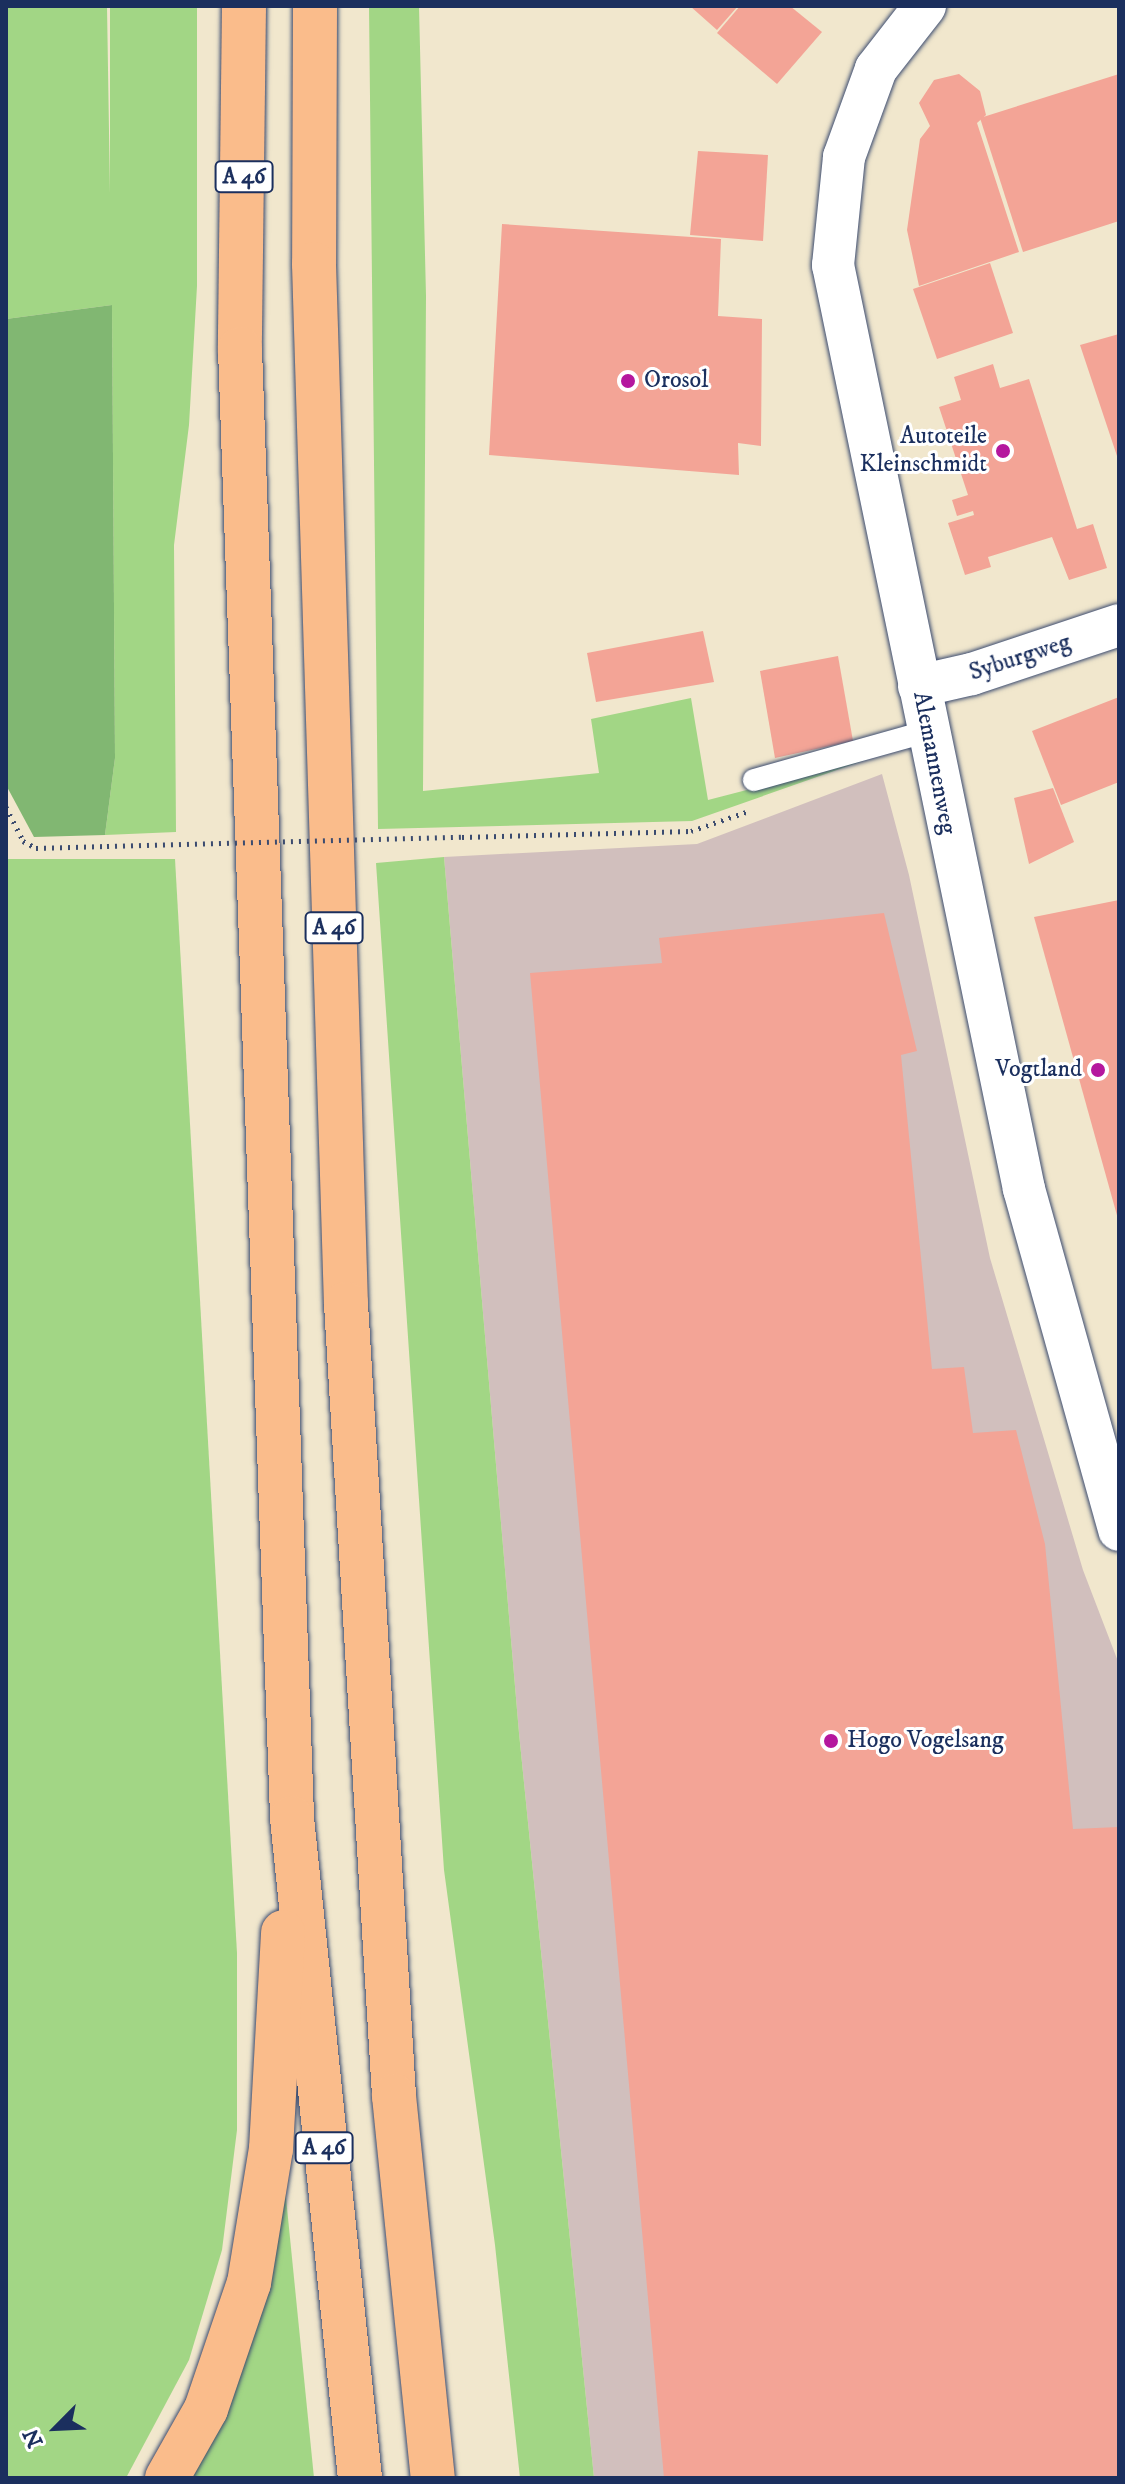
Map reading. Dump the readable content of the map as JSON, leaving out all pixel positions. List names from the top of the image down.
{
  "streets": {
    "highway": ["A 46"],
    "street": ["Syburgweg", "Alemannenweg"]
  },
  "crossings": [
    ["Syburgweg", "Alemannenweg"]
  ],
  "places": [
    "Orosol",
    "Autoteile Kleinschmidt",
    "Vogtland",
    "Hogo Vogelsang"
  ],
  "north": "bottom left"
}
